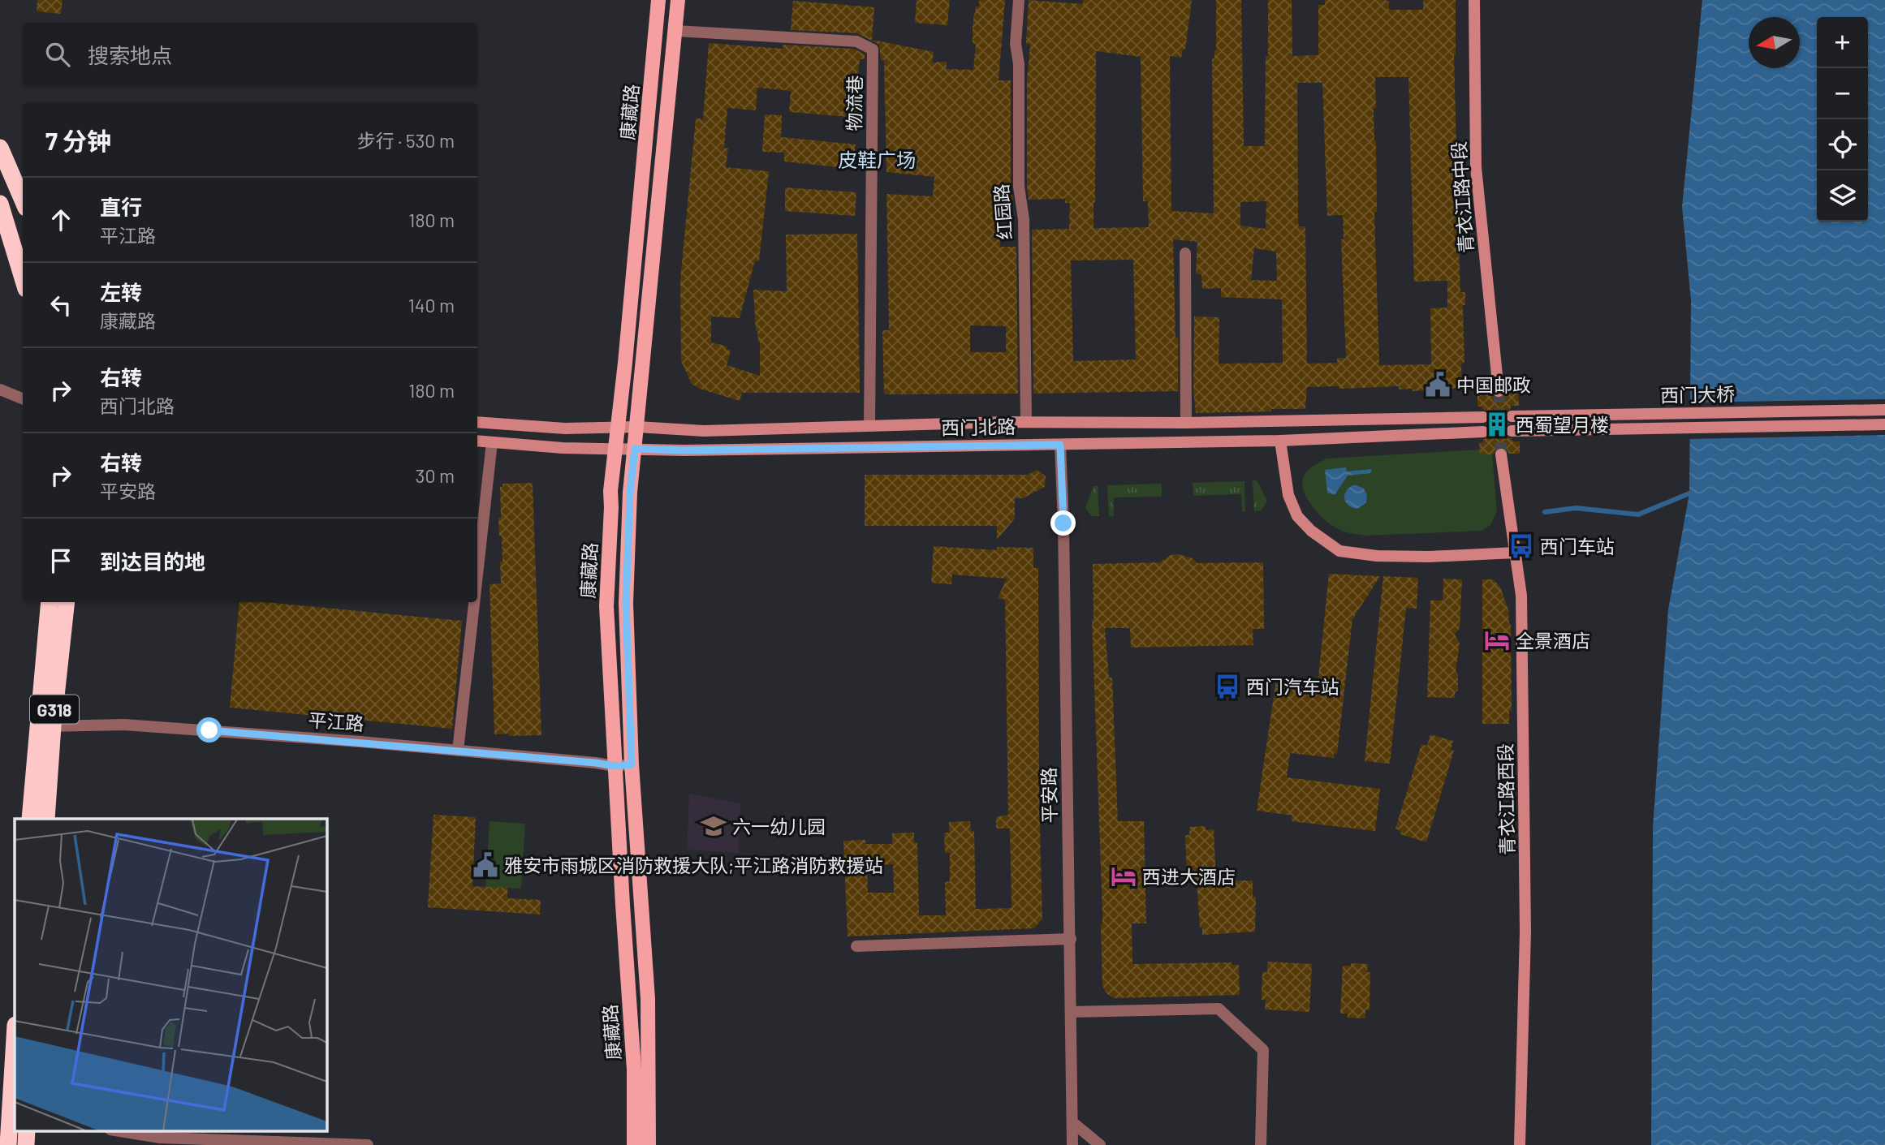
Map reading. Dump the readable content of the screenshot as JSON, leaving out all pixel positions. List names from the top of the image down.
{
  "streets": {
    "highway": ["G318"],
    "main road": [
      "康藏路",
      "青衣江路中段",
      "西门大桥",
      "西门北路",
      "青衣江路西段"
    ],
    "street": [
      "物流巷",
      "红园路",
      "平江路",
      "平安路"
    ]
  },
  "crossings": [
    ["物流巷", "康藏路"],
    ["物流巷", "西门北路"],
    ["康藏路", "西门北路"],
    ["康藏路", "平江路"],
    ["红园路", "西门北路"],
    ["西门北路", "平安路"],
    ["G318", "平江路"]
  ],
  "districts": ["皮鞋广场"],
  "places": {
    "public building": ["中国邮政", "雅安市雨城区消防救援大队;平江路消防救援站"],
    "building": ["西蜀望月楼"],
    "bus stop": ["西门车站", "西门汽车站"],
    "hotel": ["全景酒店", "西进大酒店"],
    "school or university": ["六一幼儿园"]
  },
  "north": "left",
  "page": {
    "map_buttons": ["+", "−"],
    "search": "搜索地点",
    "heading": ["7 分钟", "步行 · 530 m"],
    "list": [
      ["直行", "平江路", "180 m"],
      ["左转", "康藏路", "140 m"],
      ["右转", "西门北路", "180 m"],
      ["右转", "平安路", "30 m"],
      "到达目的地"
    ]
  }
}
